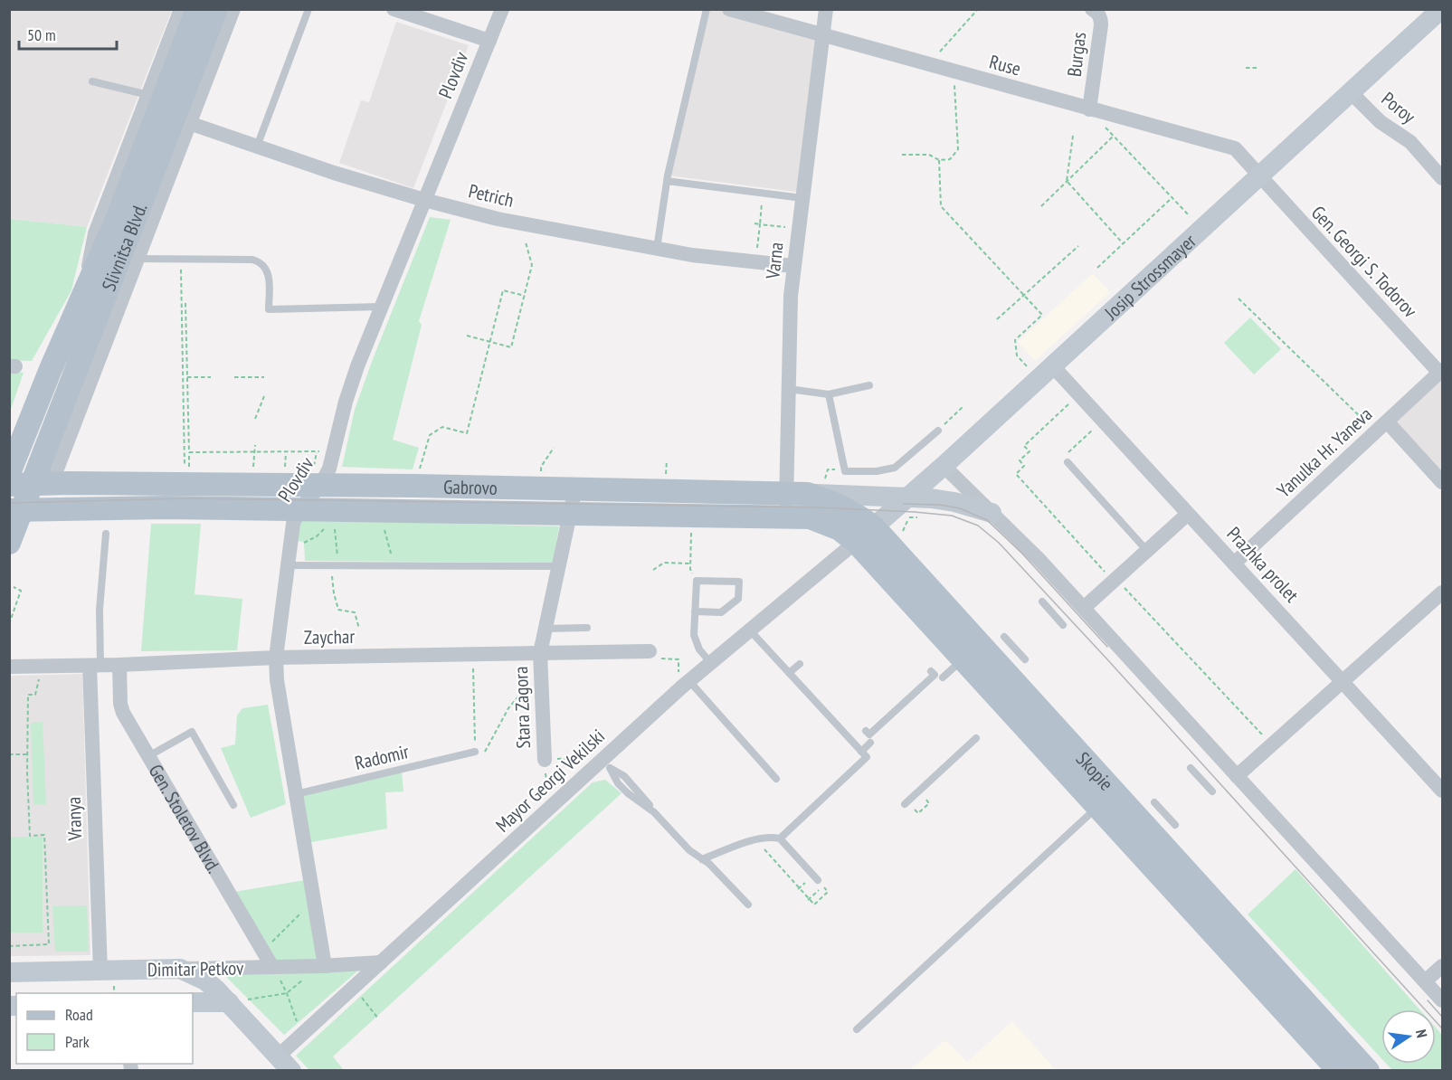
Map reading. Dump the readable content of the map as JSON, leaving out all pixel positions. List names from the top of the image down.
{
  "streets": {
    "main road": ["Slivnitsa Blvd.", "Gabrovo", "Skopie"],
    "street": [
      "Burgas",
      "Ruse",
      "Plovdiv",
      "Poroy",
      "Petrich",
      "Varna",
      "Gen. Georgi S. Todorov",
      "Josip Strossmayer",
      "Yanulka Hr. Yaneva",
      "Prazhka prolet",
      "Zaychar",
      "Stara Zagora",
      "Mayor Georgi Vekilski",
      "Vranya",
      "Gen. Stoletov Blvd.",
      "Dimitar Petkov"
    ],
    "lane": ["Radomir"]
  },
  "crossings": [
    ["Burgas", "Ruse"],
    ["Ruse", "Varna"],
    ["Ruse", "Gen. Georgi S. Todorov"],
    ["Ruse", "Josip Strossmayer"],
    ["Plovdiv", "Petrich"],
    ["Plovdiv", "Gabrovo"],
    ["Plovdiv", "Zaychar"],
    ["Plovdiv", "Radomir"],
    ["Plovdiv", "Dimitar Petkov"],
    ["Poroy", "Josip Strossmayer"],
    ["Petrich", "Slivnitsa Blvd."],
    ["Petrich", "Varna"],
    ["Slivnitsa Blvd.", "Gabrovo"],
    ["Varna", "Gabrovo"],
    ["Varna", "Skopie"],
    ["Gen. Georgi S. Todorov", "Josip Strossmayer"],
    ["Gen. Georgi S. Todorov", "Yanulka Hr. Yaneva"],
    ["Josip Strossmayer", "Gabrovo"],
    ["Josip Strossmayer", "Prazhka prolet"],
    ["Josip Strossmayer", "Skopie"],
    ["Josip Strossmayer", "Mayor Georgi Vekilski"],
    ["Yanulka Hr. Yaneva", "Prazhka prolet"],
    ["Gabrovo", "Stara Zagora"],
    ["Gabrovo", "Skopie"],
    ["Zaychar", "Stara Zagora"],
    ["Zaychar", "Vranya"],
    ["Zaychar", "Gen. Stoletov Blvd."],
    ["Skopie", "Mayor Georgi Vekilski"],
    ["Mayor Georgi Vekilski", "Dimitar Petkov"],
    ["Vranya", "Dimitar Petkov"],
    ["Gen. Stoletov Blvd.", "Dimitar Petkov"]
  ],
  "legend": ["Road", "Park"],
  "scale_bar": "50 m",
  "north": "right"
}
